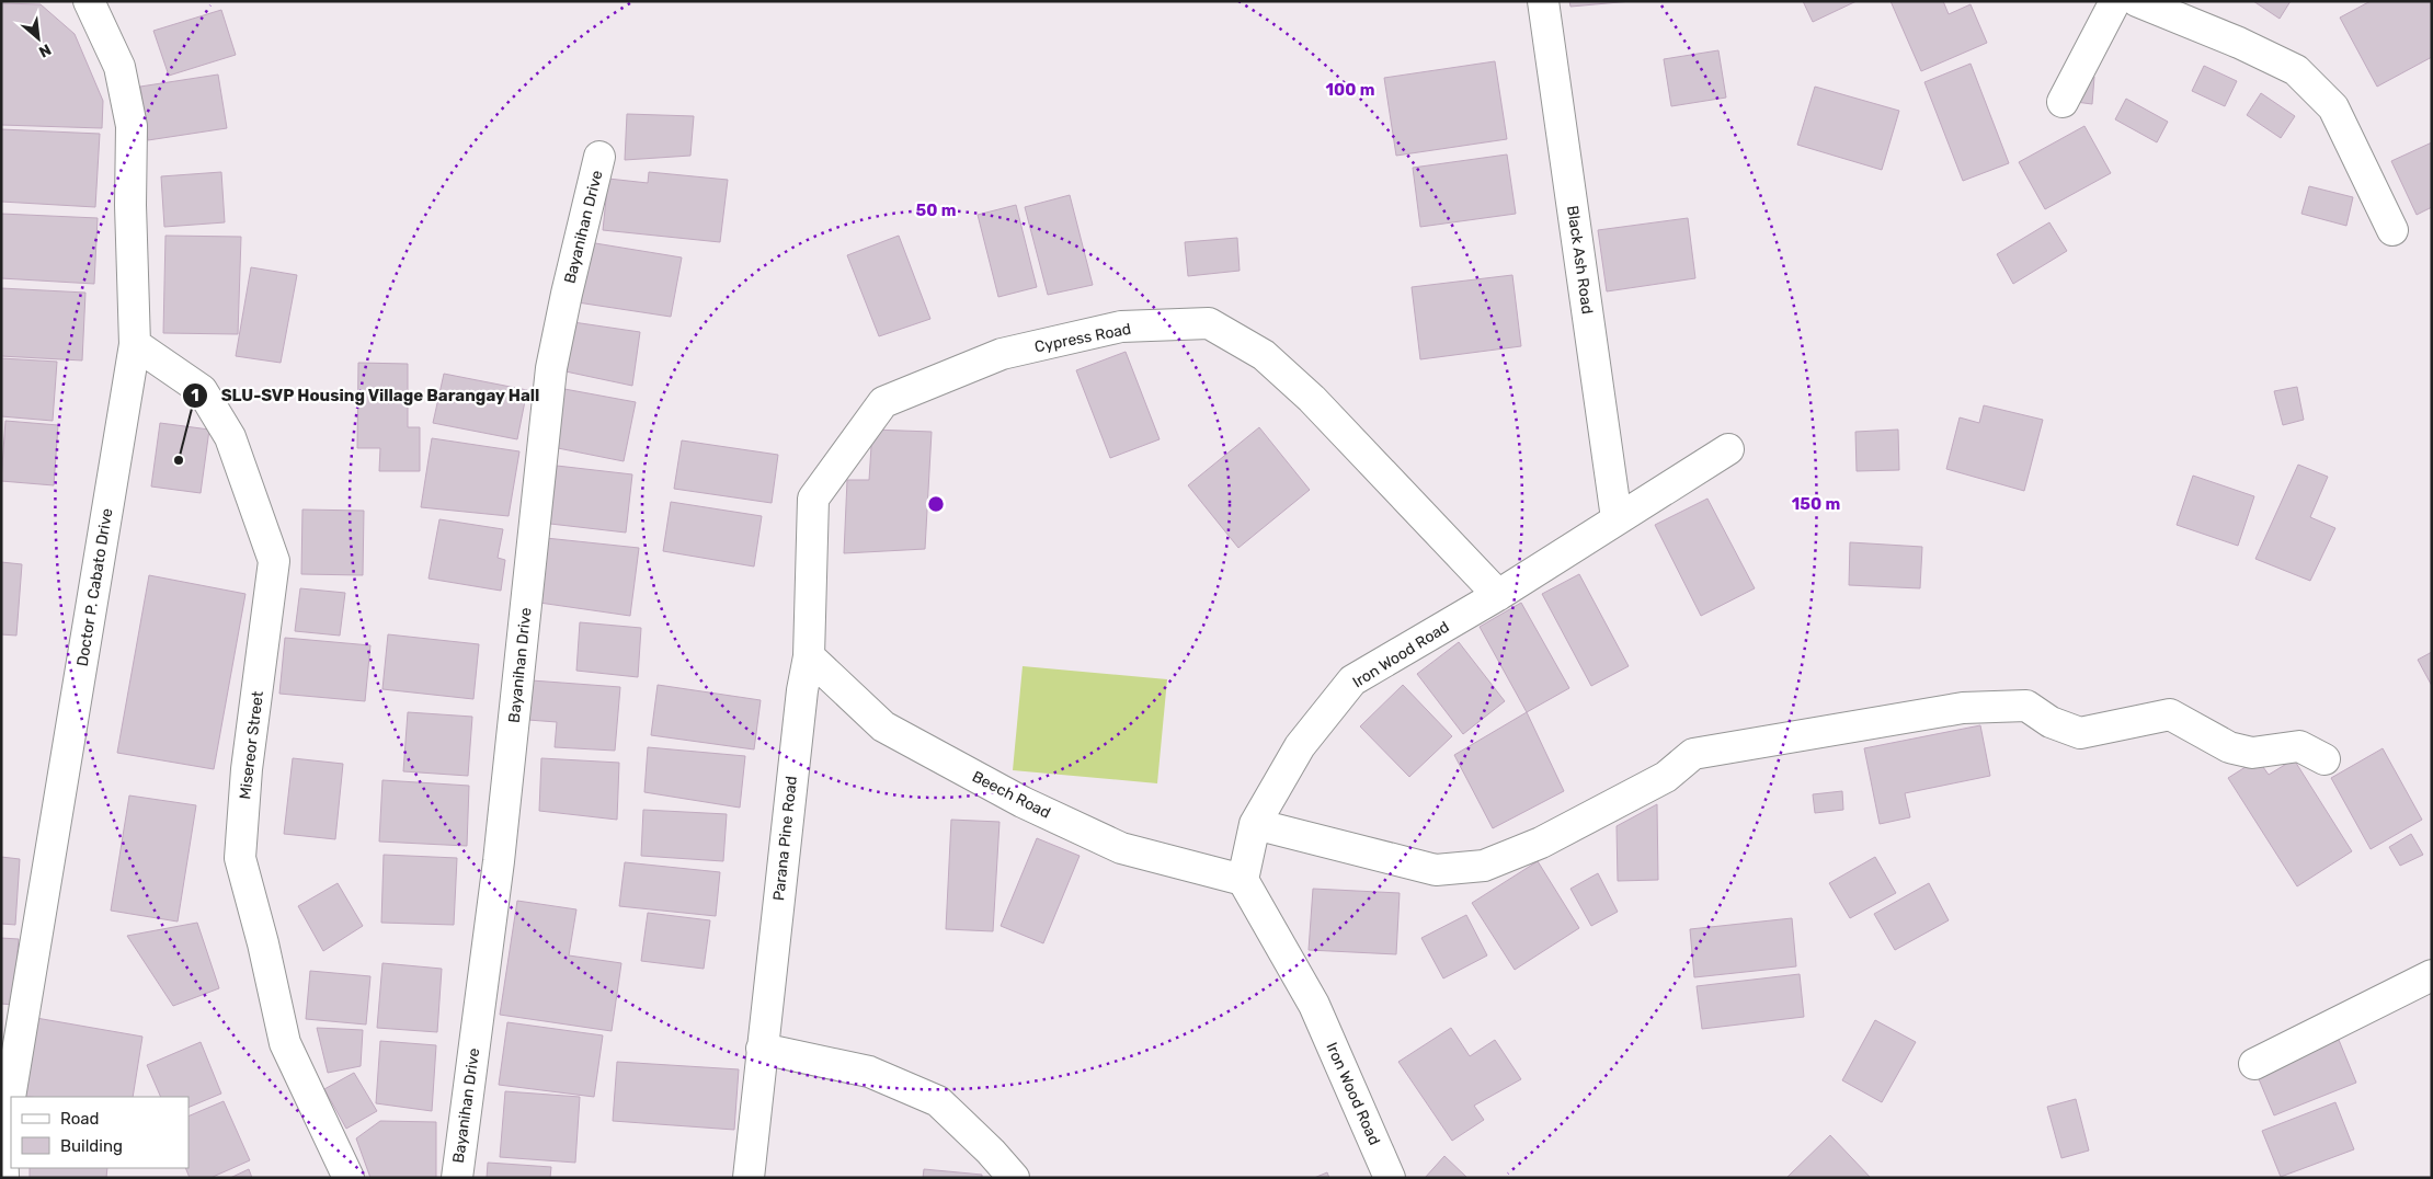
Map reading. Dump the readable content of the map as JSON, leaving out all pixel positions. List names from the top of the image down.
{
  "streets": {
    "street": [
      "Bayanihan Drive",
      "Black Ash Road",
      "Cypress Road",
      "Doctor P. Cabato Drive",
      "Iron Wood Road",
      "Misereor Street",
      "Beech Road",
      "Parana Pine Road"
    ]
  },
  "crossings": [
    ["Black Ash Road", "Iron Wood Road"],
    ["Cypress Road", "Iron Wood Road"],
    ["Cypress Road", "Parana Pine Road"],
    ["Doctor P. Cabato Drive", "Misereor Street"],
    ["Iron Wood Road", "Beech Road"],
    ["Beech Road", "Parana Pine Road"]
  ],
  "places": ["SLU-SVP Housing Village Barangay Hall"],
  "legend": ["Road", "Building"],
  "north": "bottom right",
  "rings": ["100 m", "50 m", "150 m"]
}
